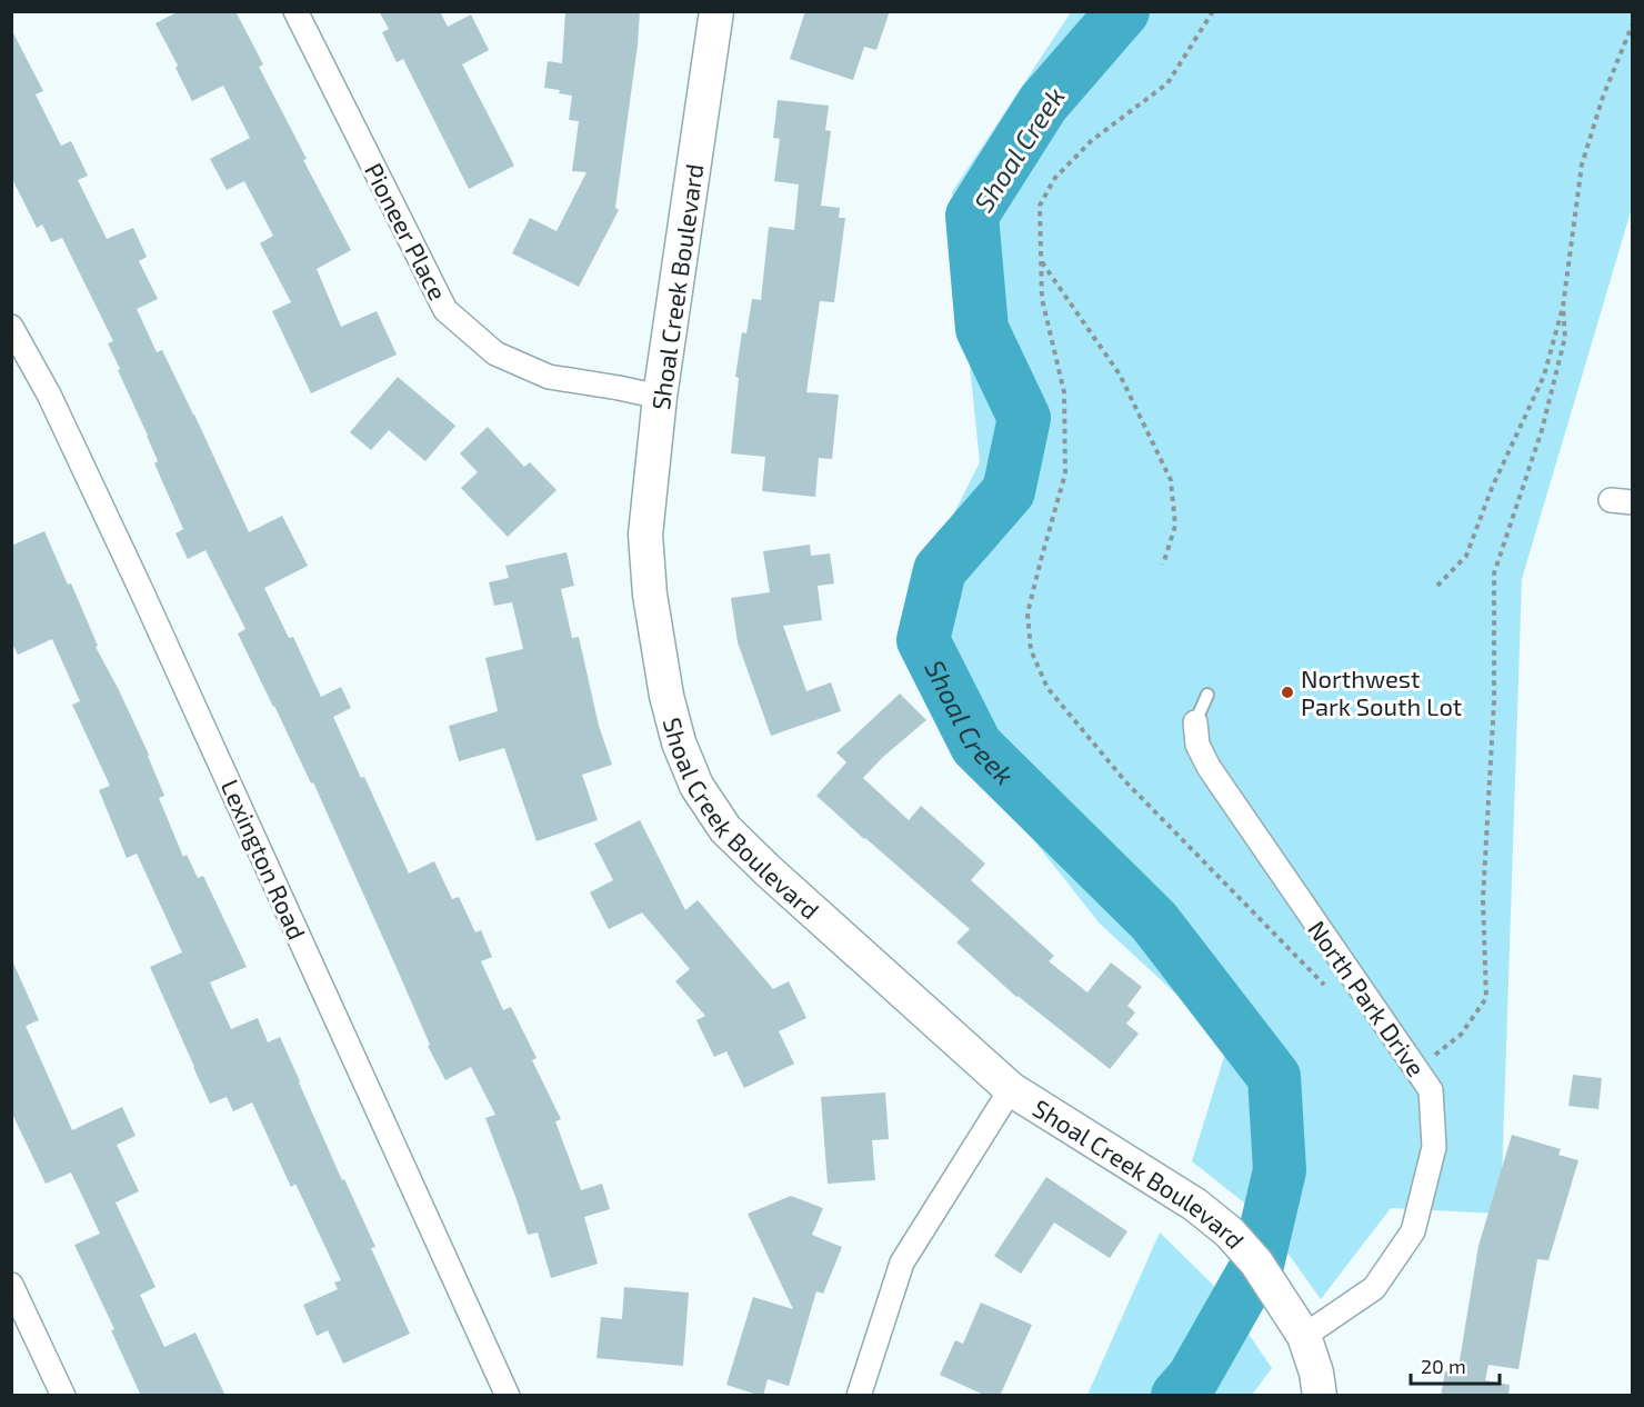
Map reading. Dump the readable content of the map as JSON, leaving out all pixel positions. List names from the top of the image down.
{
  "streets": {
    "street": [
      "Pioneer Place",
      "Shoal Creek Boulevard",
      "Lexington Road",
      "North Park Drive"
    ]
  },
  "crossings": [
    ["Pioneer Place", "Shoal Creek Boulevard"],
    ["Shoal Creek Boulevard", "North Park Drive"]
  ],
  "water": ["Shoal Creek"],
  "places": ["Northwest Park South Lot"],
  "scale_bar": "20 m"
}
